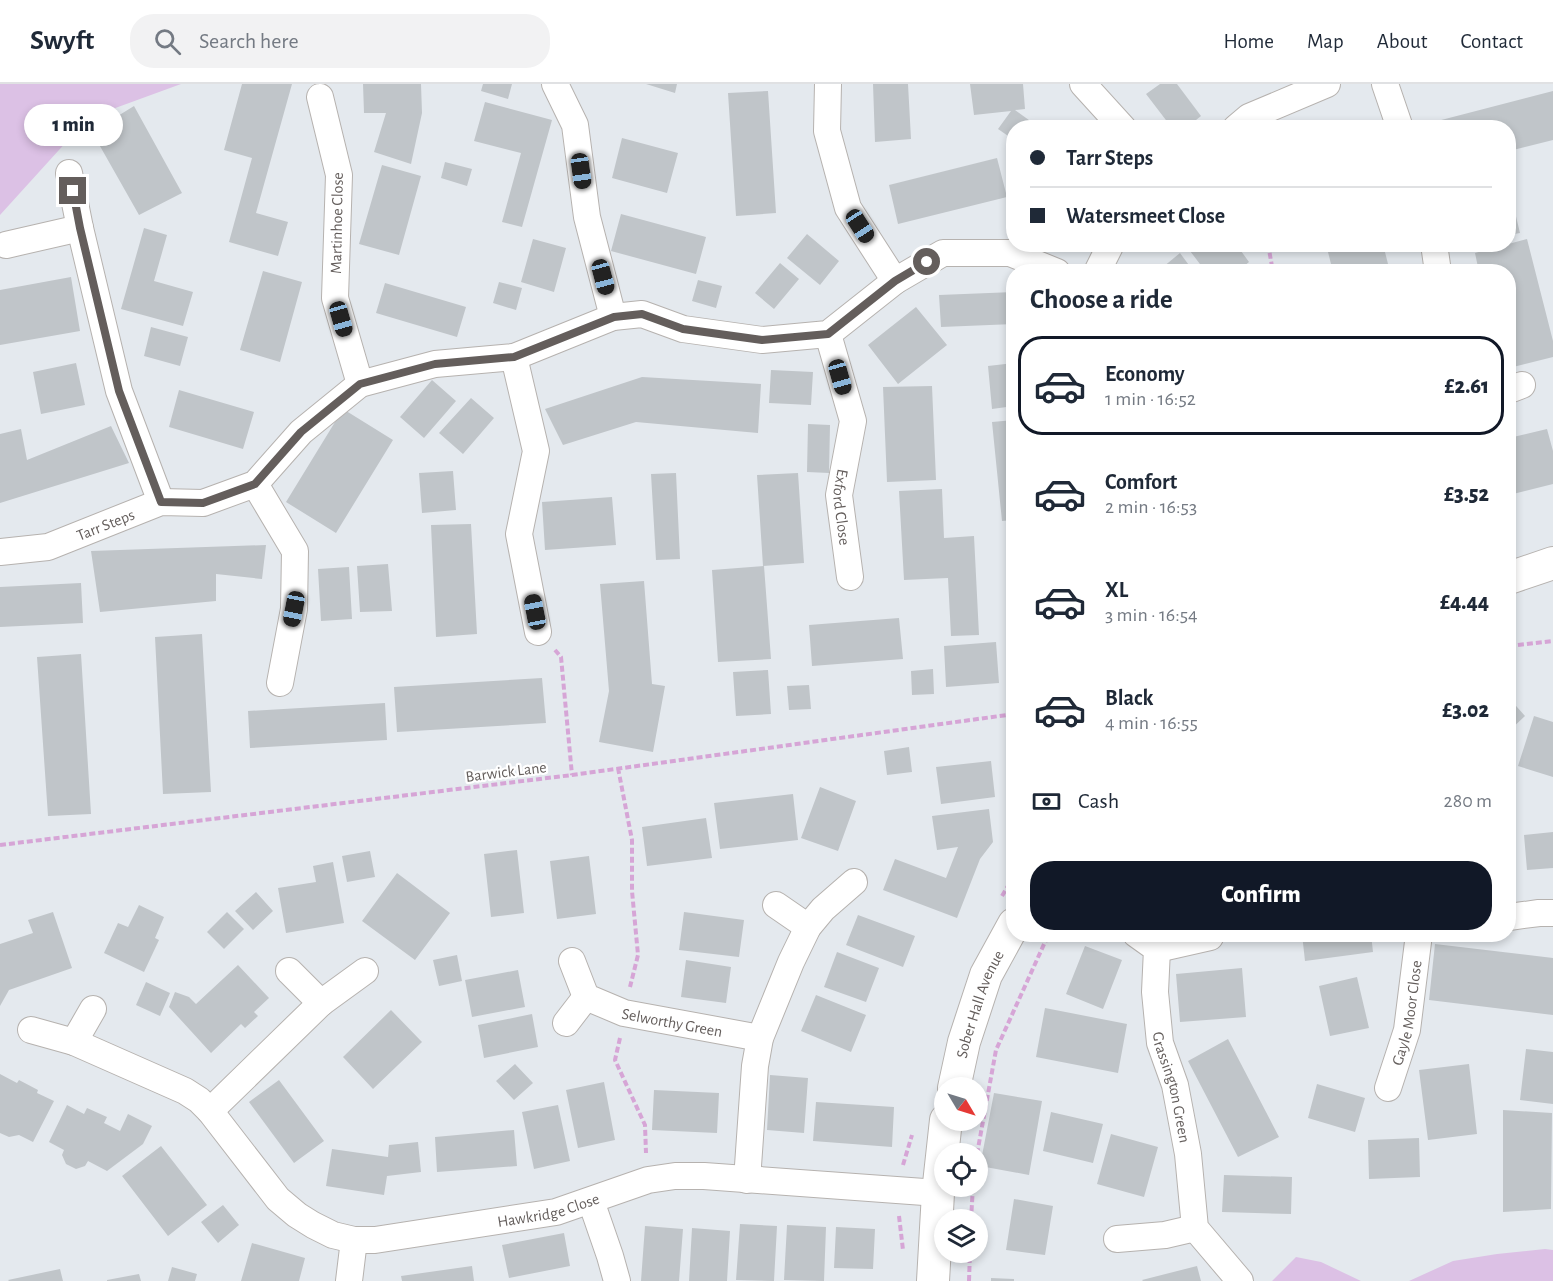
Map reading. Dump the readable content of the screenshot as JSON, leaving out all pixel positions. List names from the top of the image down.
{
  "streets": {
    "street": [
      "Martinhoe Close",
      "Exford Close",
      "Tarr Steps",
      "Sober Hall Avenue",
      "Gayle Moor Close",
      "Selworthy Green",
      "Grassington Green",
      "Hawkridge Close"
    ],
    "path": ["Barwick Lane"]
  },
  "crossings": [
    ["Martinhoe Close", "Tarr Steps"],
    ["Exford Close", "Tarr Steps"]
  ],
  "north": "bottom right",
  "page": {
    "header": "Swyft",
    "search": "Search here",
    "nav": [
      "Home",
      "Map",
      "About",
      "Contact"
    ],
    "bubble": "1 min",
    "banner": ["Tarr Steps", "Watersmeet Close"],
    "heading": "Choose a ride",
    "list": [
      {
        "name": "Economy",
        "note": "1 min · 16:52",
        "value": "£2.61"
      },
      {
        "name": "Comfort",
        "note": "2 min · 16:53",
        "value": "£3.52"
      },
      {
        "name": "XL",
        "note": "3 min · 16:54",
        "value": "£4.44"
      },
      {
        "name": "Black",
        "note": "4 min · 16:55",
        "value": "£3.02"
      }
    ],
    "pay": ["Cash", "280 m"],
    "buttons": "Confirm"
  }
}
